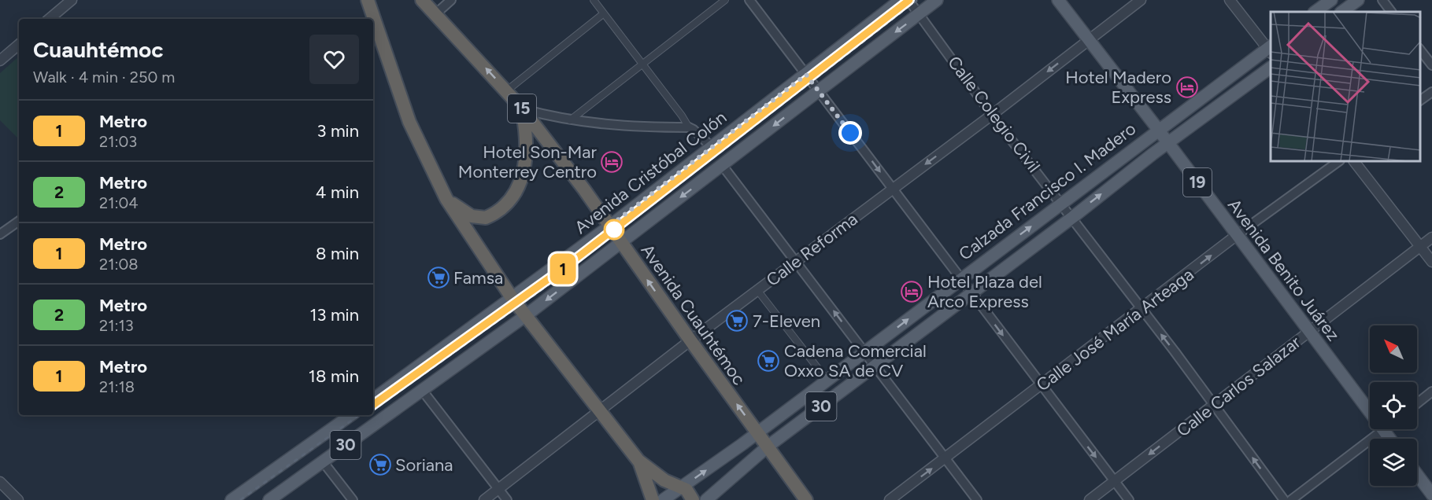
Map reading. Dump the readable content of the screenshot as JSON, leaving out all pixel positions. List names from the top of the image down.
{
  "streets": {
    "highway": ["15", "Avenida Cuauhtémoc"],
    "main road": [
      "Avenida Cristóbal Colón",
      "19",
      "Calzada Francisco I. Madero",
      "Avenida Benito Juárez",
      "30"
    ],
    "street": [
      "Calle Colegio Civil",
      "Calle Reforma",
      "Calle José María Arteaga",
      "Calle Carlos Salazar"
    ]
  },
  "crossings": [
    ["Calle Colegio Civil", "Calzada Francisco I. Madero"],
    ["Calle Colegio Civil", "Calle Reforma"],
    ["Calle Colegio Civil", "Calle José María Arteaga"],
    ["Calle Colegio Civil", "Calle Carlos Salazar"],
    ["Calle Colegio Civil", "30"],
    ["Avenida Cristóbal Colón", "Avenida Cuauhtémoc"],
    ["Calzada Francisco I. Madero", "Avenida Benito Juárez"],
    ["Calzada Francisco I. Madero", "Avenida Cuauhtémoc"],
    ["Calle Reforma", "Avenida Benito Juárez"],
    ["Calle Reforma", "Avenida Cuauhtémoc"],
    ["Avenida Benito Juárez", "Calle José María Arteaga"],
    ["Avenida Benito Juárez", "Calle Carlos Salazar"],
    ["Avenida Cuauhtémoc", "30"]
  ],
  "one_way": ["Calle Colegio Civil"],
  "places": {
    "hotel": ["Hotel Madero Express", "Hotel Son-Mar Monterrey Centro", "Hotel Plaza del Arco Express"],
    "supermarket": [
      "Famsa",
      "7-Eleven",
      "Cadena Comercial Oxxo SA de CV",
      "Soriana"
    ]
  },
  "lines": ["metro line 1"],
  "north": "top left",
  "page": {
    "on_map": "1",
    "heading": ["Cuauhtémoc", "Walk · 4 min · 250 m"],
    "list": [
      {
        "mark": "1",
        "name": "Metro",
        "note": "21:03",
        "value": "3 min"
      },
      {
        "mark": "2",
        "name": "Metro",
        "note": "21:04",
        "value": "4 min"
      },
      {
        "mark": "1",
        "name": "Metro",
        "note": "21:08",
        "value": "8 min"
      },
      {
        "mark": "2",
        "name": "Metro",
        "note": "21:13",
        "value": "13 min"
      },
      {
        "mark": "1",
        "name": "Metro",
        "note": "21:18",
        "value": "18 min"
      }
    ]
  }
}
